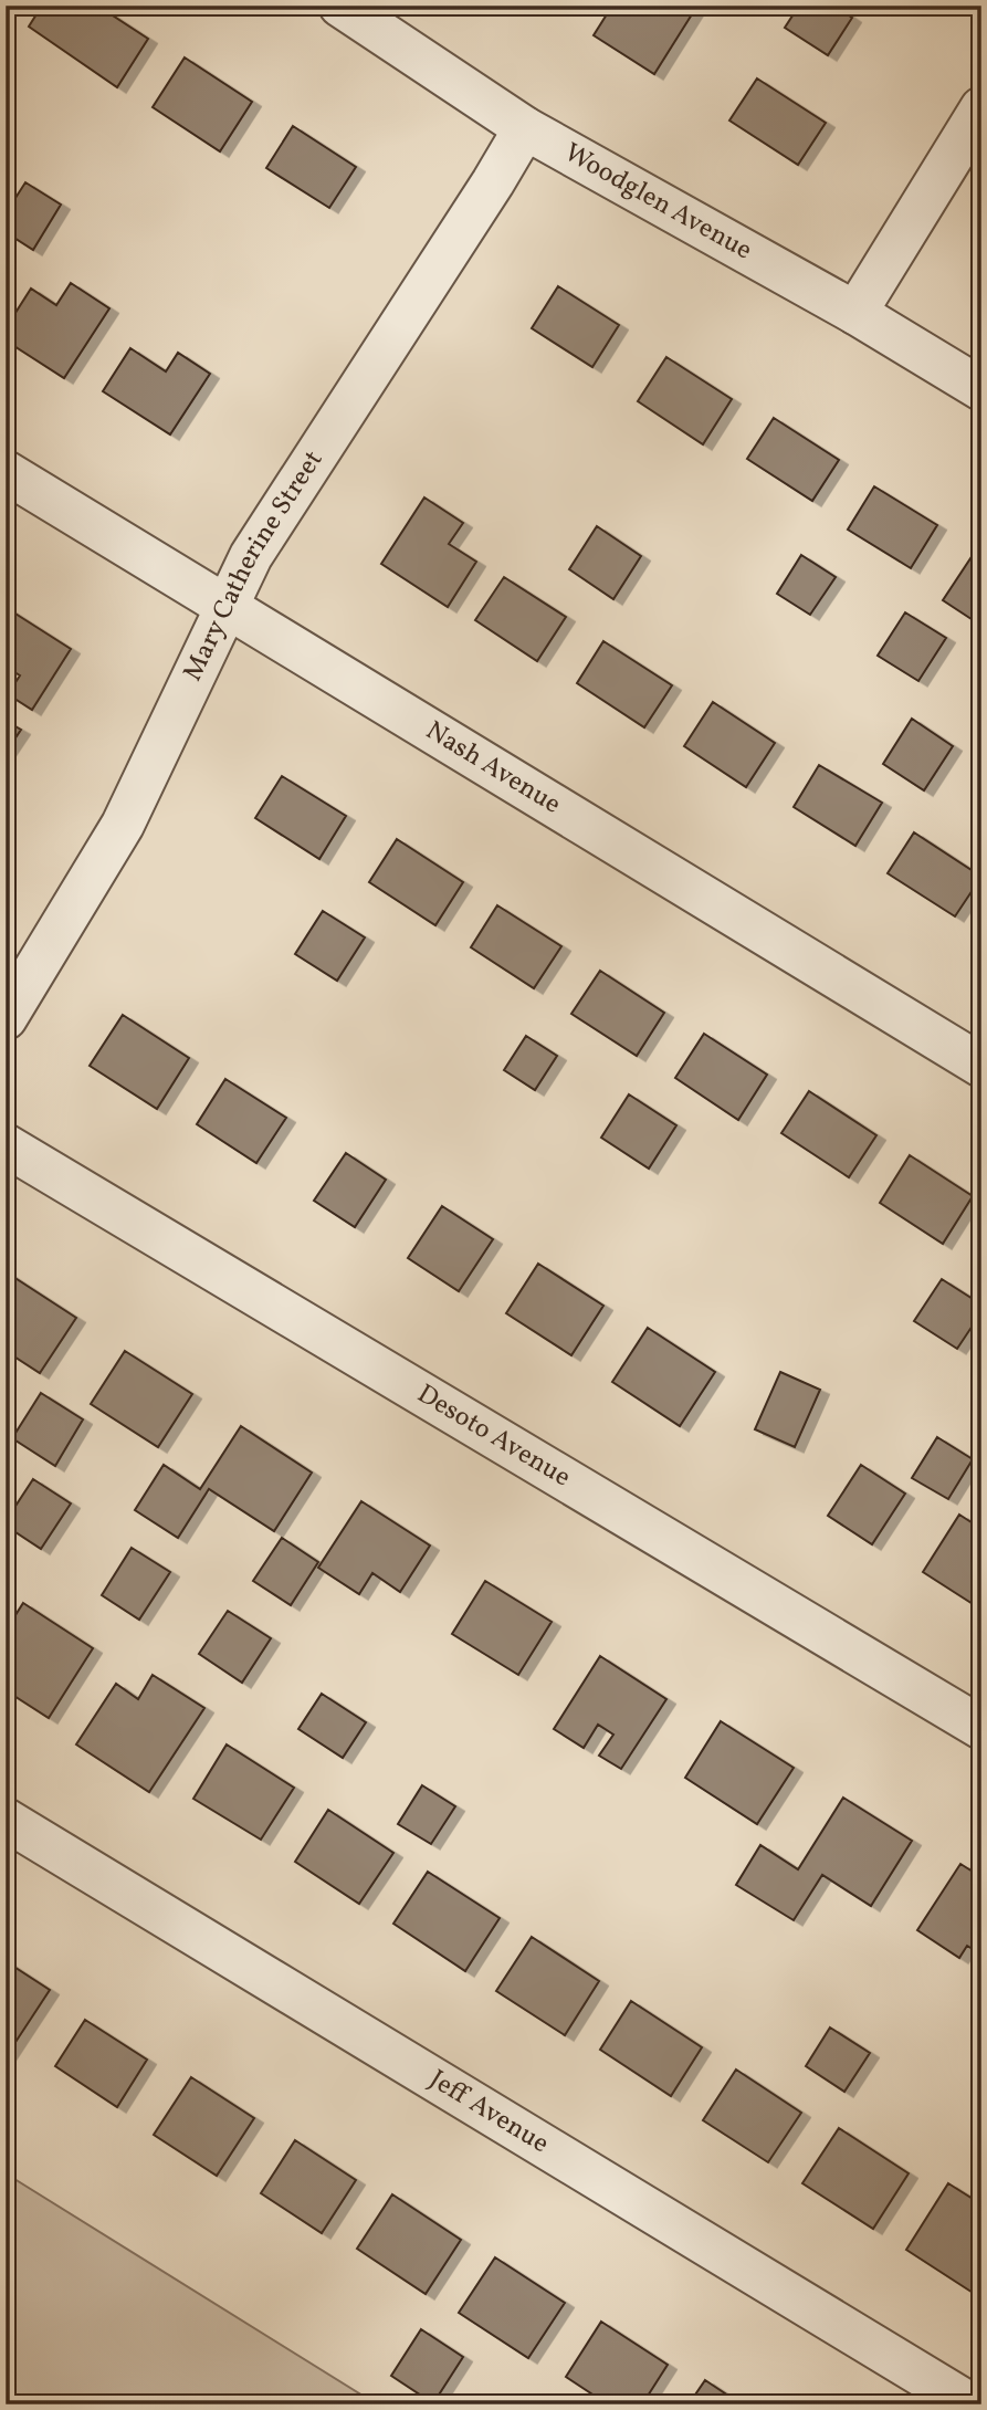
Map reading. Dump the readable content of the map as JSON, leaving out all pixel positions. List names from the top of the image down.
{
  "streets": {
    "street": [
      "Woodglen Avenue",
      "Mary Catherine Street",
      "Nash Avenue",
      "Desoto Avenue",
      "Jeff Avenue"
    ]
  },
  "crossings": [
    ["Woodglen Avenue", "Mary Catherine Street"],
    ["Mary Catherine Street", "Nash Avenue"]
  ]
}
